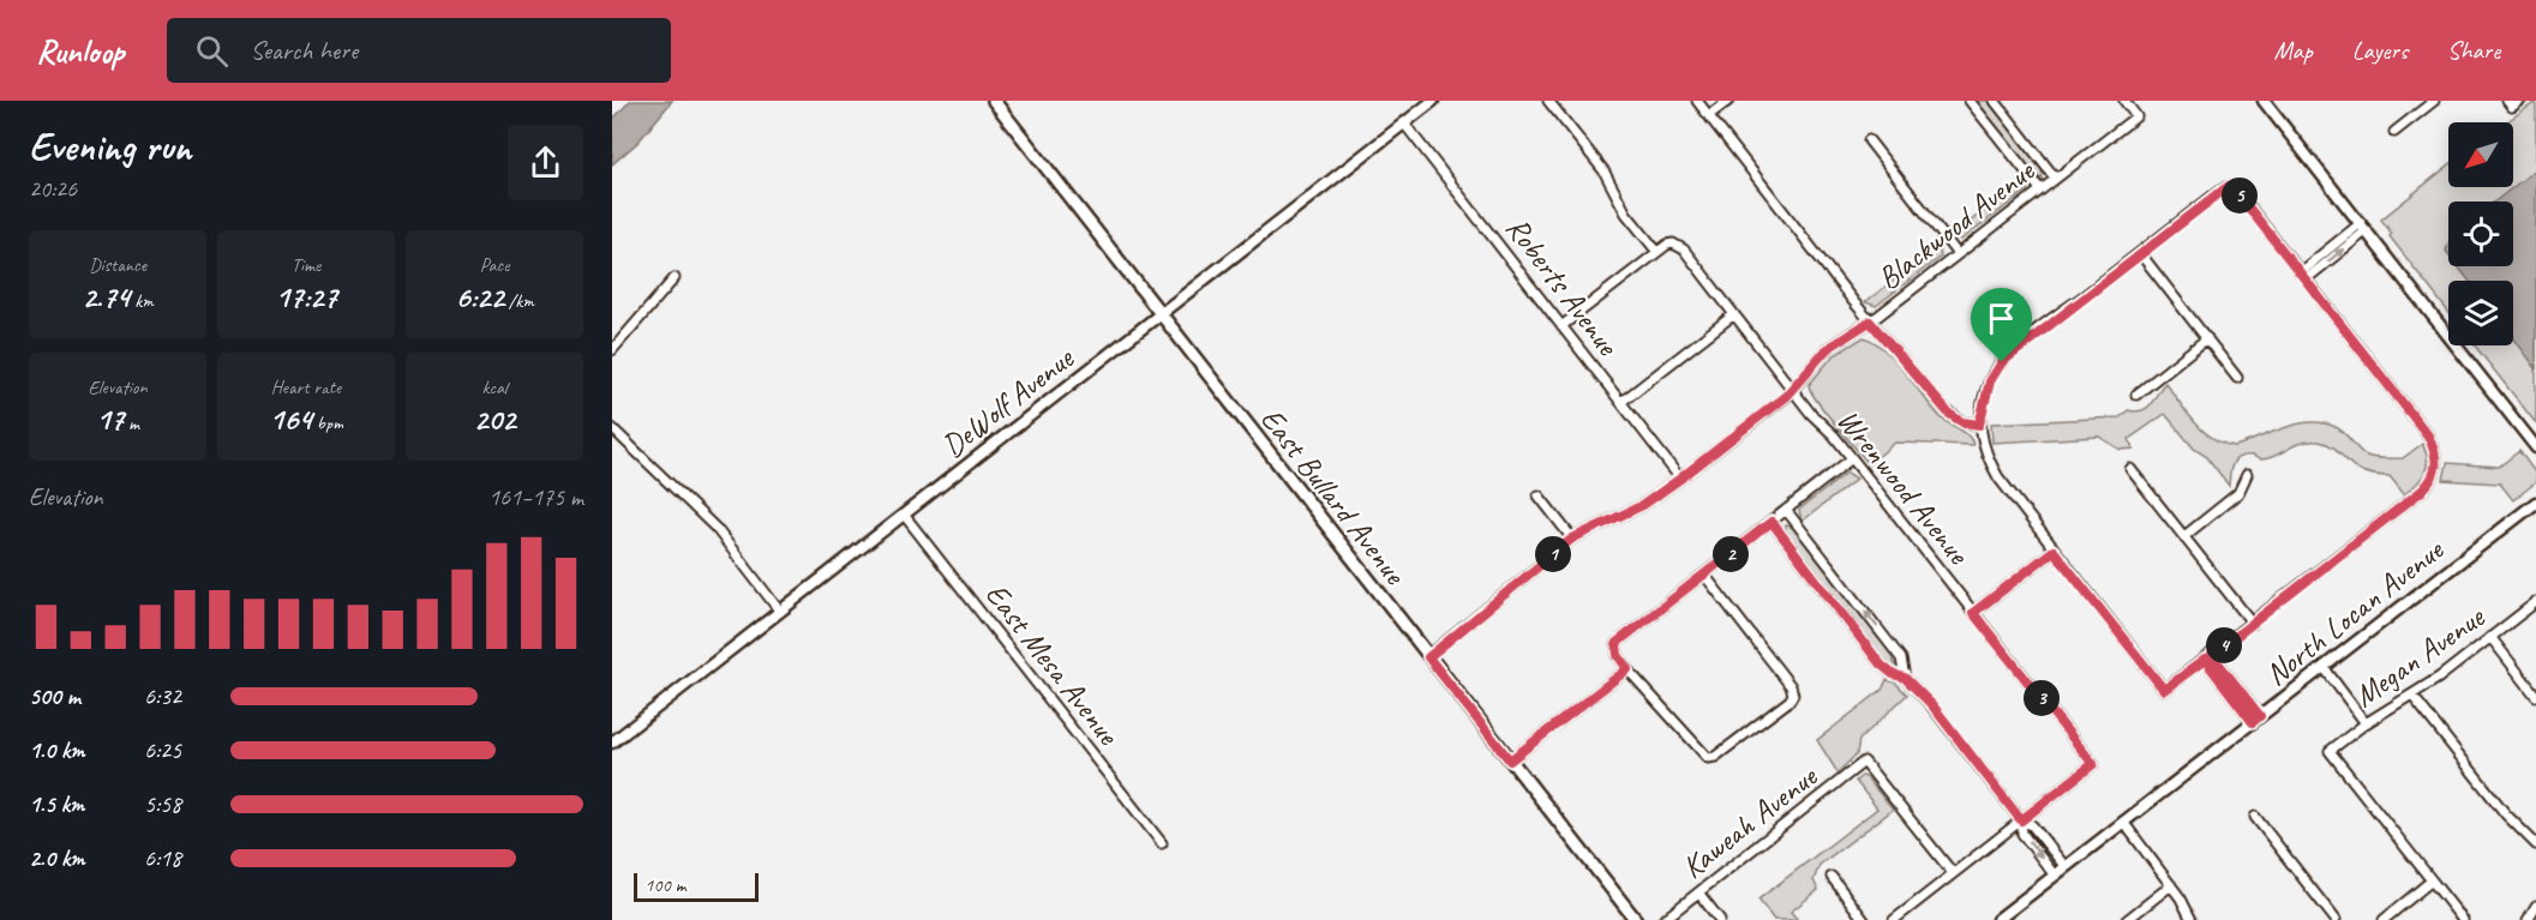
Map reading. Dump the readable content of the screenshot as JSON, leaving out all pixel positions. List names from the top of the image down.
{
  "streets": {
    "main road": ["East Bullard Avenue"],
    "street": [
      "Blackwood Avenue",
      "Roberts Avenue",
      "DeWolf Avenue",
      "Wrenwood Avenue",
      "North Locan Avenue",
      "Megan Avenue",
      "East Mesa Avenue",
      "Kaweah Avenue"
    ]
  },
  "crossings": [
    ["Blackwood Avenue", "Roberts Avenue"],
    ["Blackwood Avenue", "Wrenwood Avenue"],
    ["Blackwood Avenue", "East Bullard Avenue"],
    ["Roberts Avenue", "DeWolf Avenue"],
    ["DeWolf Avenue", "East Bullard Avenue"],
    ["DeWolf Avenue", "East Mesa Avenue"]
  ],
  "scale_bar": "100 m",
  "north": "bottom left",
  "page": {
    "header": "Runloop",
    "search": "Search here",
    "nav": ["Map", "Layers", "Share"],
    "heading": ["Evening run", "20:26"],
    "pins": [
      "5",
      "1",
      "2",
      "4",
      "3"
    ],
    "stats": [
      ["Distance", "2.74 km"],
      ["Time", "17:27"],
      ["Pace", "6:22 /km"],
      ["Elevation", "17 m"],
      ["Heart rate", "164 bpm"],
      ["kcal", "202"]
    ],
    "chart": ["Elevation", "161–175 m"],
    "list": [
      {
        "name": "500 m",
        "note": "6:32"
      },
      {
        "name": "1.0 km",
        "note": "6:25"
      },
      {
        "name": "1.5 km",
        "note": "5:58"
      },
      {
        "name": "2.0 km",
        "note": "6:18"
      }
    ],
    "scale": "100 m"
  }
}
